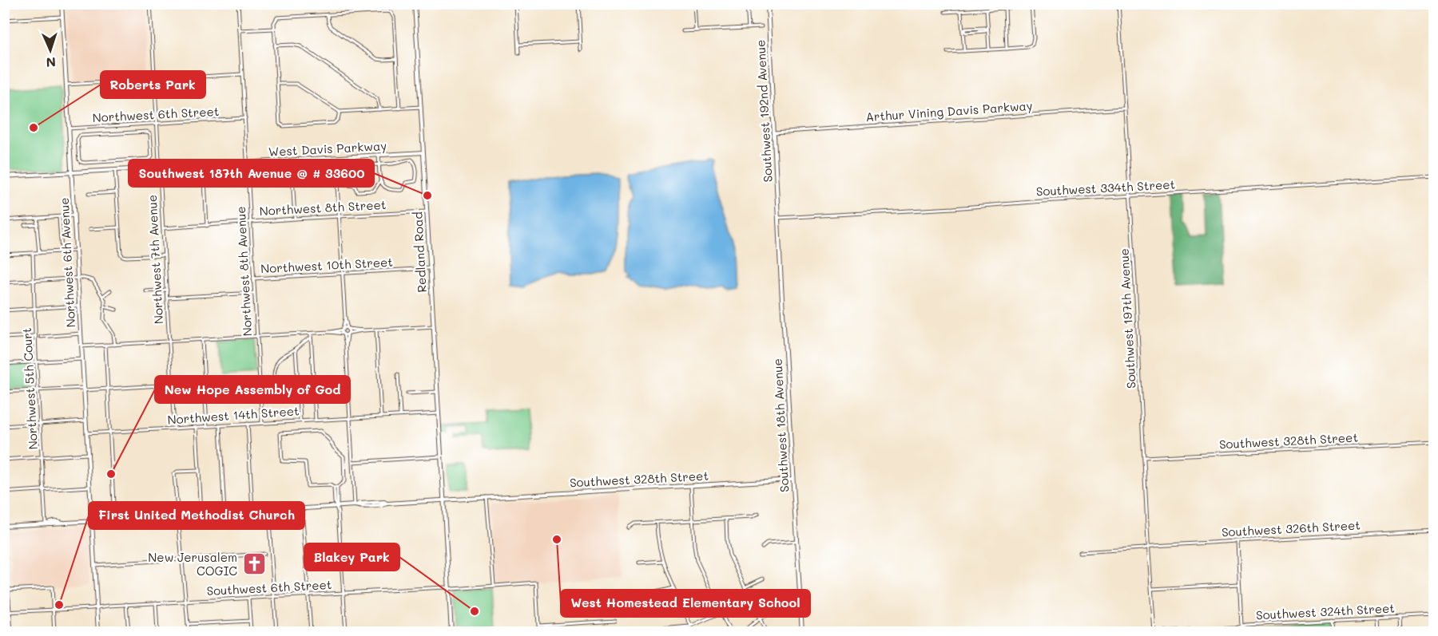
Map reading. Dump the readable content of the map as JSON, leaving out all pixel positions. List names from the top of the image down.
{
  "streets": {
    "street": [
      "Southwest 192nd Avenue",
      "Arthur Vining Davis Parkway",
      "Northwest 6th Street",
      "West Davis Parkway",
      "Southwest 334th Street",
      "Northwest 8th Street",
      "Redland Road",
      "Northwest 7th Avenue",
      "Northwest 6th Avenue",
      "Northwest 10th Street",
      "Northwest 8th Avenue",
      "Southwest 197th Avenue",
      "Northwest 5th Court",
      "Northwest 14th Street",
      "Southwest 18th Avenue",
      "Southwest 328th Street",
      "Southwest 326th Street",
      "Southwest 6th Street",
      "Southwest 324th Street"
    ]
  },
  "crossings": [
    ["Southwest 192nd Avenue", "Arthur Vining Davis Parkway"],
    ["Southwest 192nd Avenue", "Southwest 334th Street"],
    ["Southwest 192nd Avenue", "Southwest 18th Avenue"],
    ["Arthur Vining Davis Parkway", "Southwest 197th Avenue"],
    ["Northwest 6th Street", "Northwest 7th Avenue"],
    ["Northwest 6th Street", "Northwest 6th Avenue"],
    ["Northwest 6th Street", "Northwest 8th Avenue"],
    ["West Davis Parkway", "Redland Road"],
    ["West Davis Parkway", "Northwest 7th Avenue"],
    ["West Davis Parkway", "Northwest 6th Avenue"],
    ["West Davis Parkway", "Northwest 8th Avenue"],
    ["Southwest 334th Street", "Southwest 197th Avenue"],
    ["Southwest 334th Street", "Southwest 18th Avenue"],
    ["Northwest 8th Street", "Redland Road"],
    ["Northwest 8th Street", "Northwest 7th Avenue"],
    ["Northwest 8th Street", "Northwest 8th Avenue"],
    ["Redland Road", "Northwest 10th Street"],
    ["Redland Road", "Northwest 14th Street"],
    ["Redland Road", "Southwest 328th Street"],
    ["Redland Road", "Southwest 6th Street"],
    ["Northwest 7th Avenue", "Northwest 14th Street"],
    ["Northwest 6th Avenue", "Northwest 14th Street"],
    ["Northwest 6th Avenue", "Southwest 328th Street"],
    ["Northwest 6th Avenue", "Southwest 6th Street"],
    ["Northwest 10th Street", "Northwest 8th Avenue"],
    ["Northwest 8th Avenue", "Northwest 14th Street"],
    ["Southwest 197th Avenue", "Southwest 328th Street"],
    ["Southwest 197th Avenue", "Southwest 326th Street"],
    ["Northwest 5th Court", "Southwest 328th Street"],
    ["Southwest 18th Avenue", "Southwest 328th Street"]
  ],
  "places": {
    "other": [
      "Roberts Park",
      "Southwest 187th Avenue @ # 33600",
      "New Hope Assembly of God",
      "West Homestead Elementary School",
      "First United Methodist Church",
      "Blakey Park"
    ],
    "church": ["New Jerusalem COGIC"]
  },
  "north": "bottom"
}
